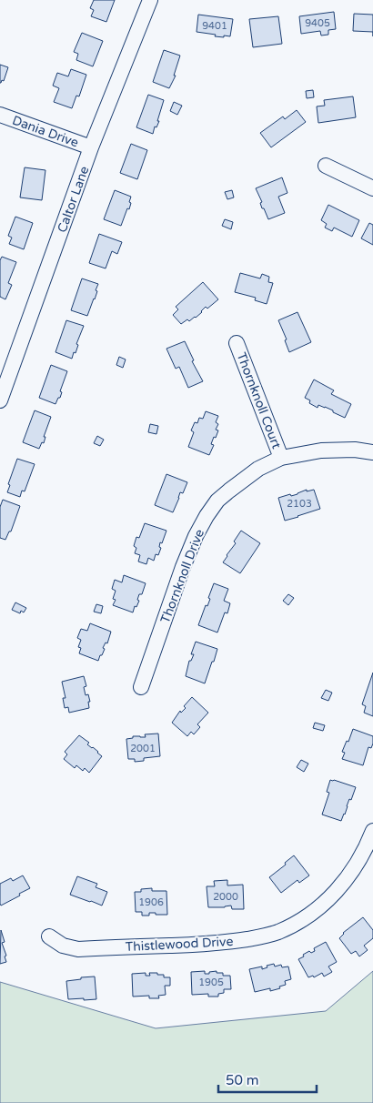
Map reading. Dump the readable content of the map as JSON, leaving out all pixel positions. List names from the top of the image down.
{
  "streets": {
    "street": [
      "Dania Drive",
      "Caltor Lane",
      "Thornknoll Court",
      "Thornknoll Drive",
      "Thistlewood Drive"
    ]
  },
  "crossings": [
    ["Dania Drive", "Caltor Lane"],
    ["Thornknoll Court", "Thornknoll Drive"]
  ],
  "house_numbers": [
    "9405",
    "9401",
    "2103",
    "2001",
    "2000",
    "1906",
    "1905"
  ],
  "scale_bar": "50 m"
}
